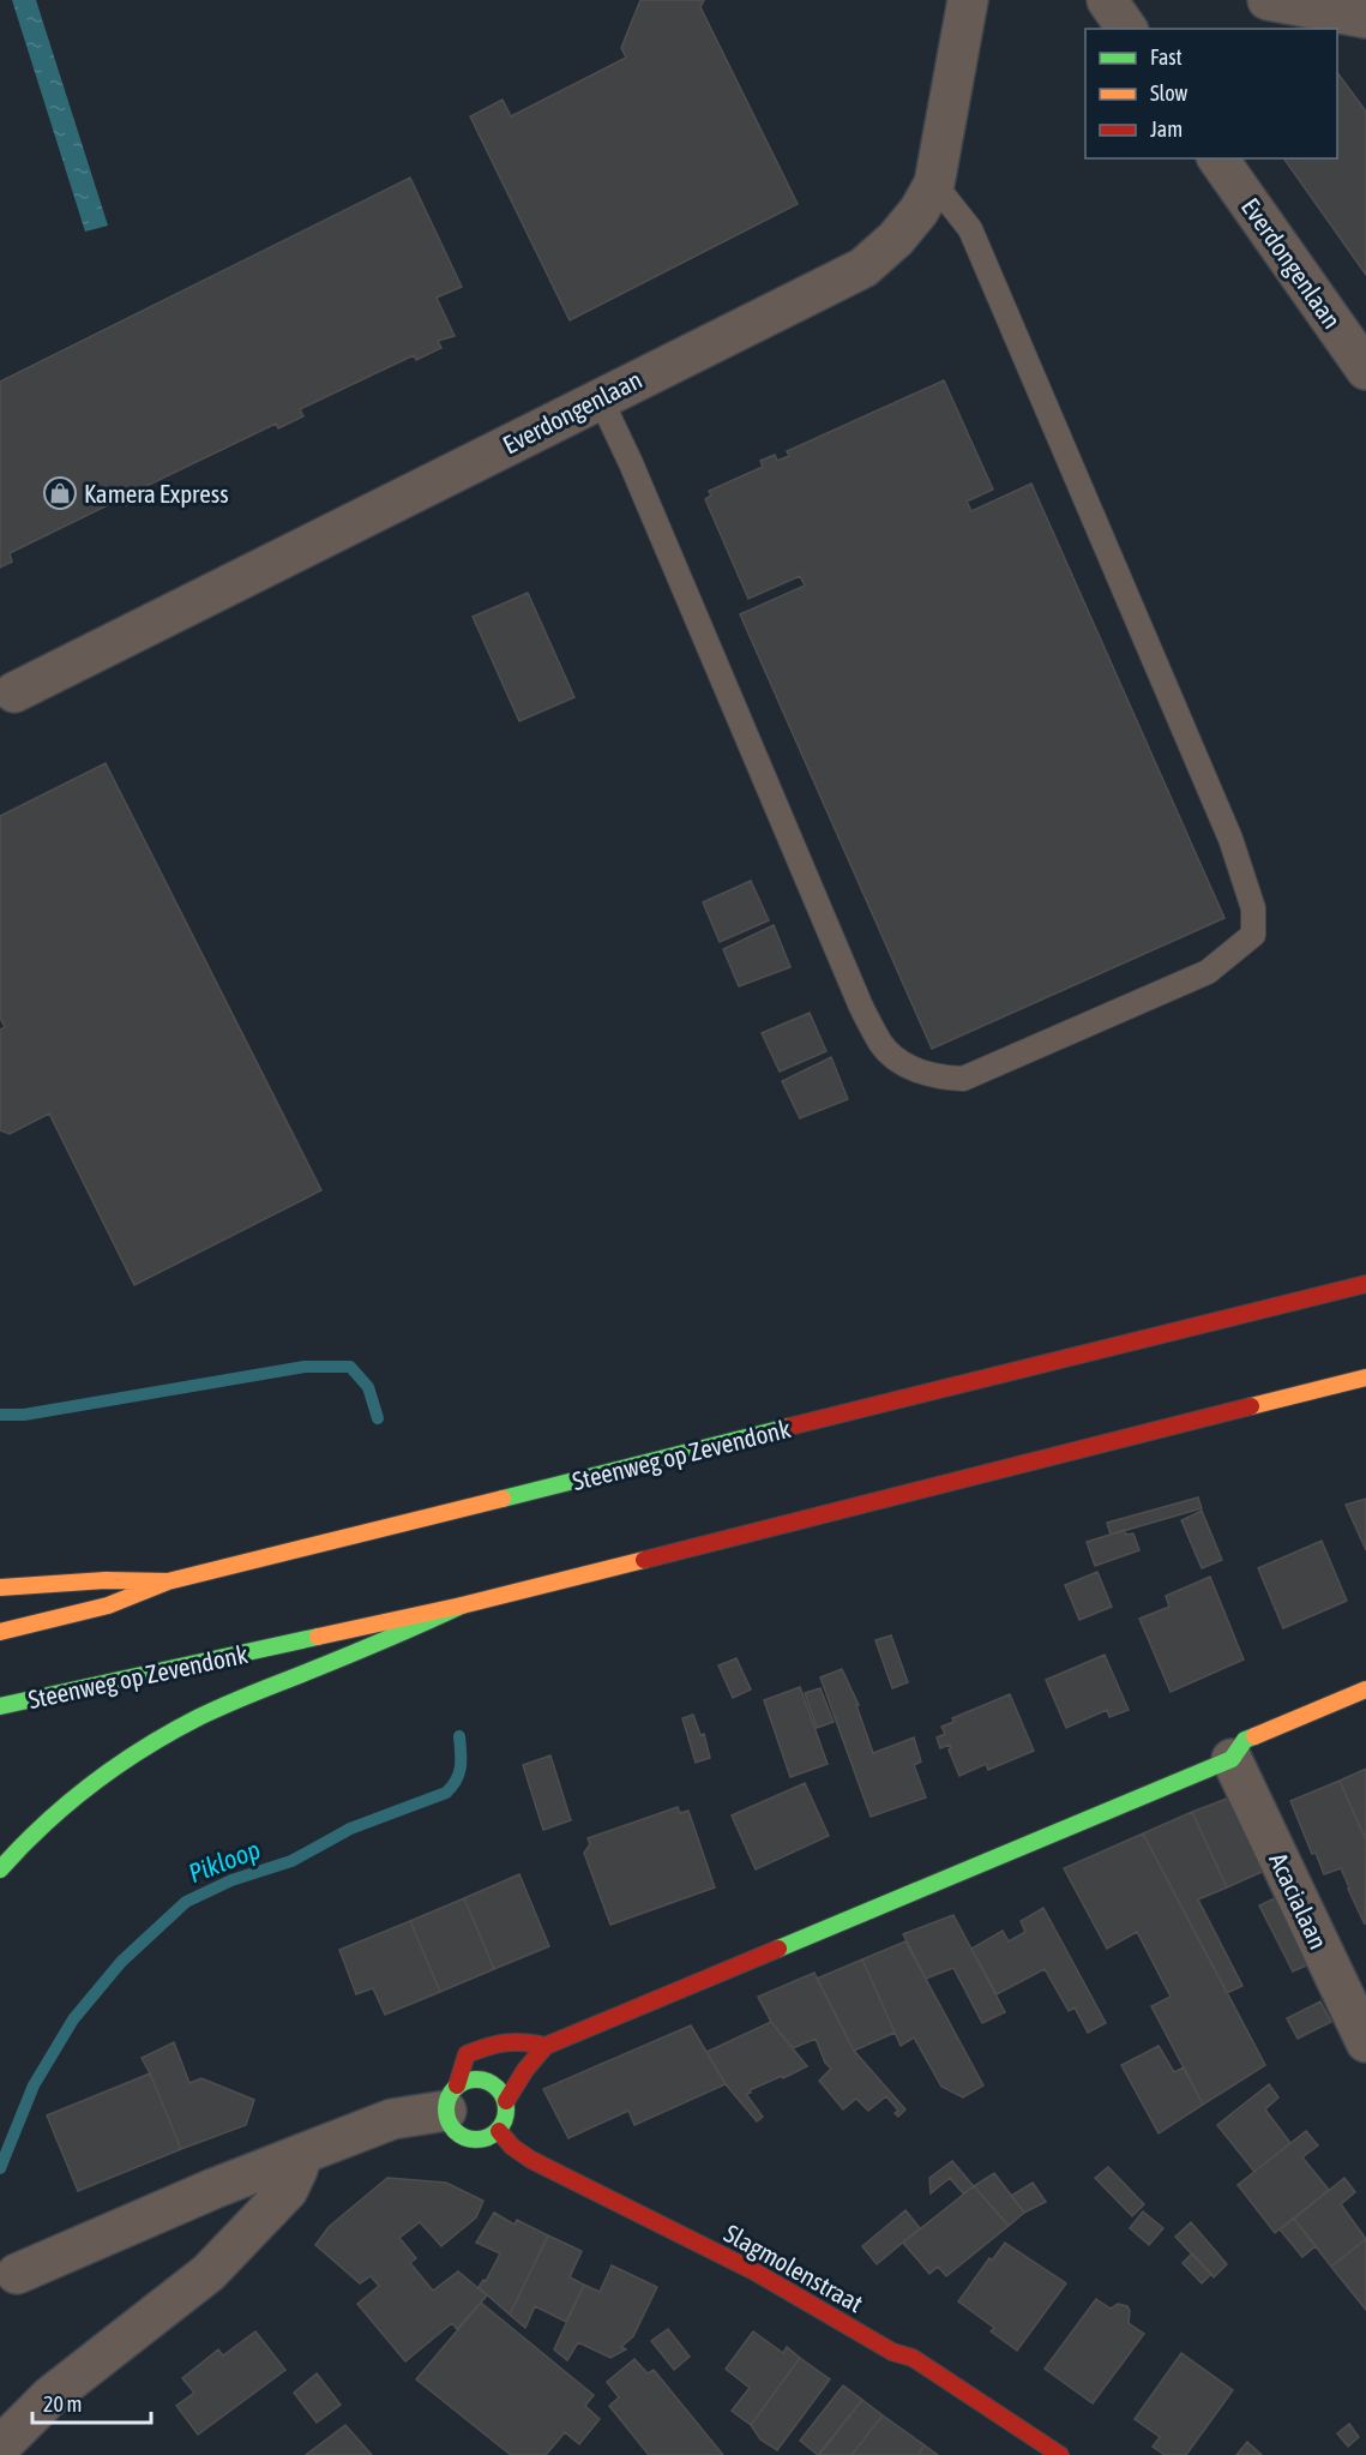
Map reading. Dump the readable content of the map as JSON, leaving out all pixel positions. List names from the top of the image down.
{
  "streets": {
    "main road": ["Steenweg op Zevendonk", "Slagmolenstraat"],
    "street": ["Everdongenlaan", "Acacialaan"]
  },
  "water": ["Pikloop"],
  "places": {
    "shop": ["Kamera Express"]
  },
  "legend": ["Fast", "Slow", "Jam"],
  "scale_bar": "20 m"
}
